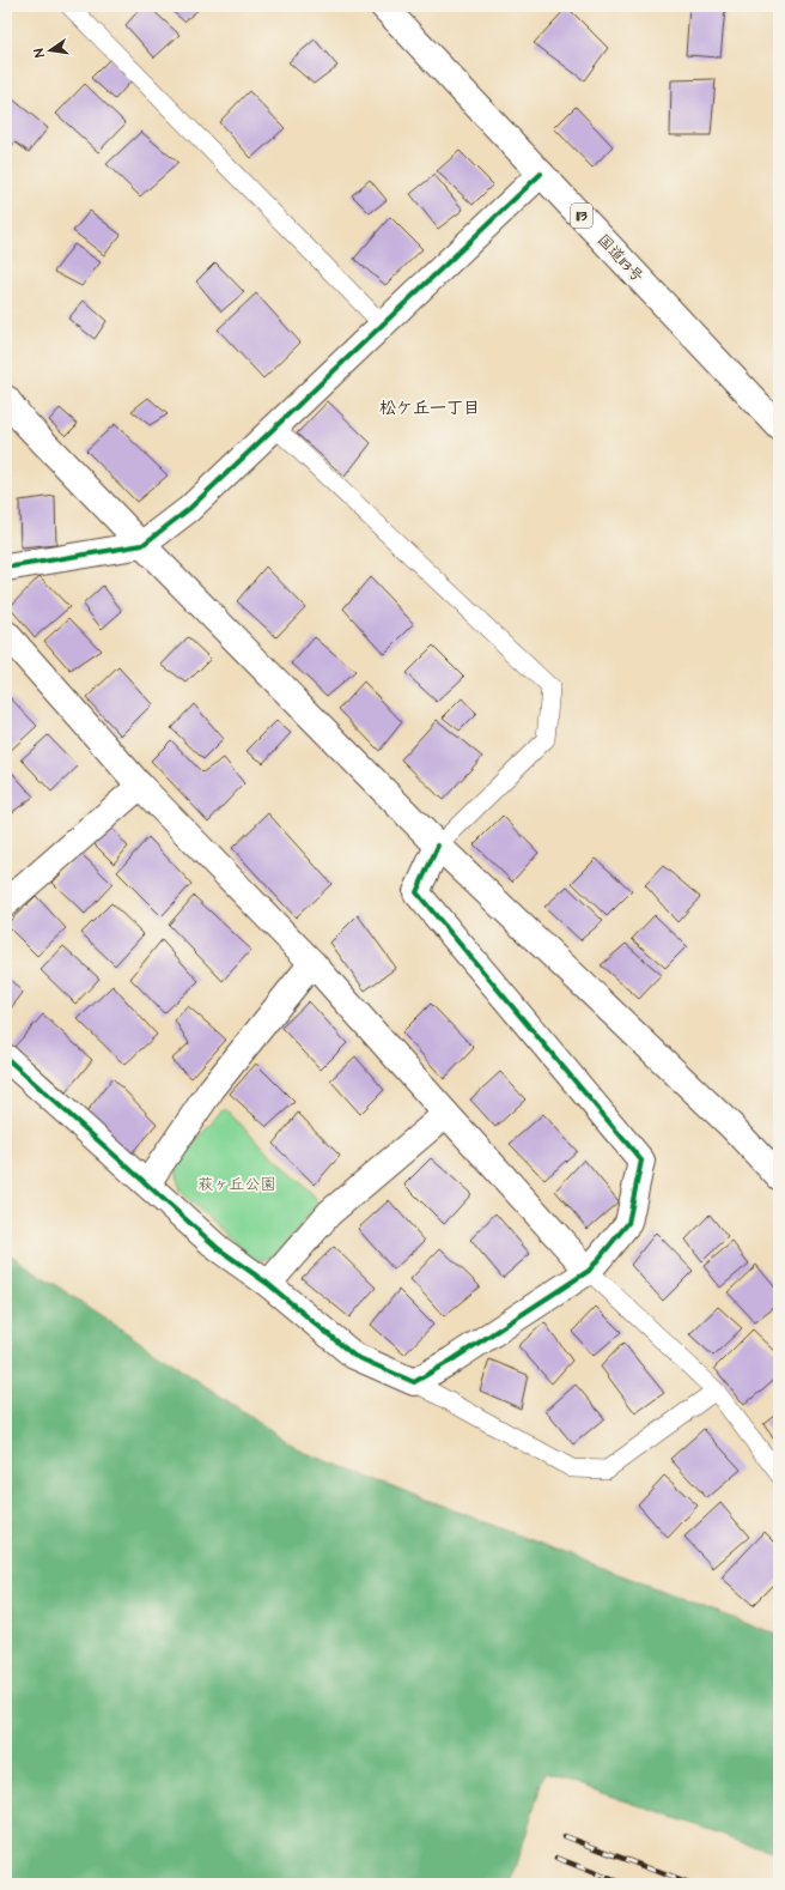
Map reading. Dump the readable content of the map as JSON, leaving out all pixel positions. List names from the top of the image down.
{
  "streets": {
    "main road": ["113", "国道113号"]
  },
  "districts": ["松ケ丘一丁目"],
  "parks": ["萩ヶ丘公園"],
  "north": "left"
}
